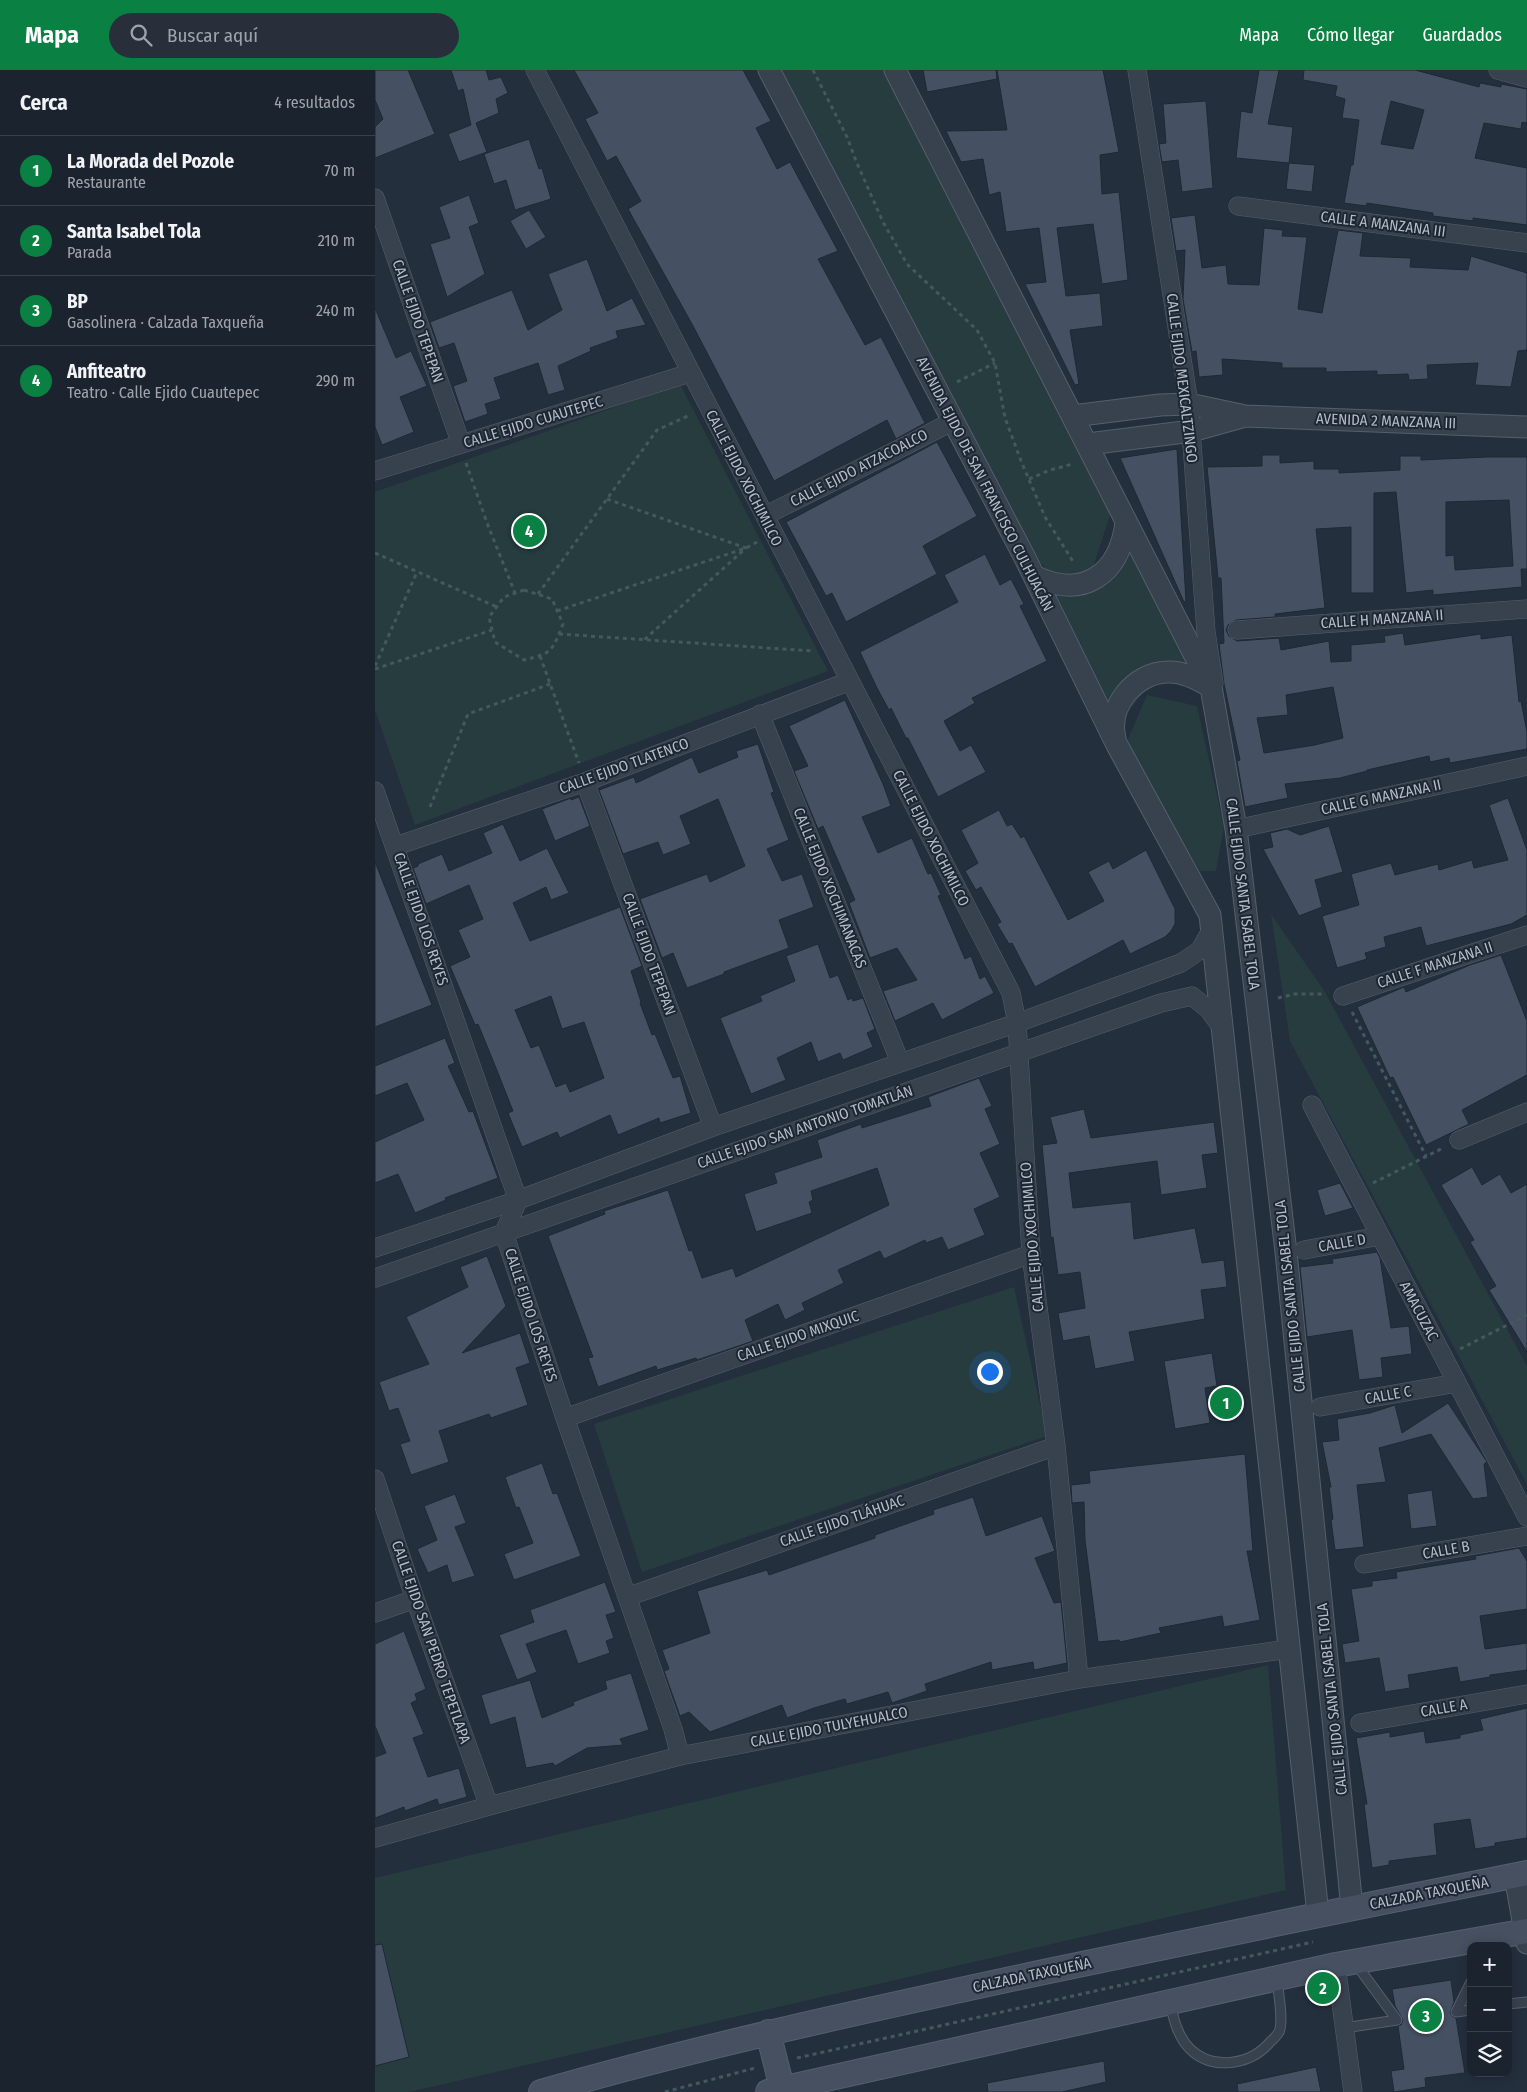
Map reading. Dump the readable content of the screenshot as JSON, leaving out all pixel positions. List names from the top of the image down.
{
  "streets": {
    "main road": ["CALZADA TAXQUEÑA"],
    "street": [
      "CALLE A MANZANA III",
      "CALLE EJIDO TEPEPAN",
      "CALLE EJIDO MEXICALTZINGO",
      "AVENIDA 2 MANZANA III",
      "CALLE EJIDO CUAUTEPEC",
      "CALLE EJIDO ATZACOALCO",
      "CALLE EJIDO XOCHIMILCO",
      "AVENIDA EJIDO DE SAN FRANCISCO CULHUACÁN",
      "CALLE H MANZANA II",
      "CALLE EJIDO TLATENCO",
      "CALLE G MANZANA II",
      "CALLE EJIDO XOCHIMANACAS",
      "CALLE EJIDO SANTA ISABEL TOLA",
      "CALLE EJIDO LOS REYES",
      "CALLE F MANZANA II",
      "CALLE EJIDO SAN ANTONIO TOMATLÁN",
      "CALLE D",
      "AMACUZAC",
      "CALLE EJIDO MIXQUIC",
      "CALLE C",
      "CALLE EJIDO TLÁHUAC",
      "CALLE B",
      "CALLE EJIDO SAN PEDRO TEPETLAPA",
      "CALLE A",
      "CALLE EJIDO TULYEHUALCO"
    ]
  },
  "crossings": [
    ["CALLE EJIDO TEPEPAN", "CALLE EJIDO CUAUTEPEC"],
    ["CALLE EJIDO TEPEPAN", "CALLE EJIDO TLATENCO"],
    ["CALLE EJIDO TEPEPAN", "CALLE EJIDO SAN ANTONIO TOMATLÁN"],
    ["CALLE EJIDO MEXICALTZINGO", "AVENIDA 2 MANZANA III"],
    ["CALLE EJIDO MEXICALTZINGO", "CALLE EJIDO SANTA ISABEL TOLA"],
    ["CALLE EJIDO CUAUTEPEC", "CALLE EJIDO XOCHIMILCO"],
    ["CALLE EJIDO ATZACOALCO", "CALLE EJIDO XOCHIMILCO"],
    ["CALLE EJIDO ATZACOALCO", "AVENIDA EJIDO DE SAN FRANCISCO CULHUACÁN"],
    ["CALLE EJIDO XOCHIMILCO", "CALLE EJIDO TLATENCO"],
    ["CALLE EJIDO XOCHIMILCO", "CALLE EJIDO SAN ANTONIO TOMATLÁN"],
    ["CALLE EJIDO XOCHIMILCO", "CALLE EJIDO MIXQUIC"],
    ["CALLE EJIDO XOCHIMILCO", "CALLE EJIDO TLÁHUAC"],
    ["CALLE EJIDO XOCHIMILCO", "CALLE EJIDO TULYEHUALCO"],
    ["AVENIDA EJIDO DE SAN FRANCISCO CULHUACÁN", "CALLE EJIDO SAN ANTONIO TOMATLÁN"],
    ["CALLE EJIDO TLATENCO", "CALLE EJIDO XOCHIMANACAS"],
    ["CALLE EJIDO TLATENCO", "CALLE EJIDO LOS REYES"],
    ["CALLE G MANZANA II", "CALLE EJIDO SANTA ISABEL TOLA"],
    ["CALLE EJIDO XOCHIMANACAS", "CALLE EJIDO SAN ANTONIO TOMATLÁN"],
    ["CALLE EJIDO SANTA ISABEL TOLA", "CALZADA TAXQUEÑA"],
    ["CALLE EJIDO LOS REYES", "CALLE EJIDO SAN ANTONIO TOMATLÁN"],
    ["CALLE EJIDO LOS REYES", "CALLE EJIDO MIXQUIC"],
    ["CALLE EJIDO LOS REYES", "CALLE EJIDO TLÁHUAC"],
    ["CALLE EJIDO LOS REYES", "CALLE EJIDO TULYEHUALCO"],
    ["CALLE D", "AMACUZAC"],
    ["AMACUZAC", "CALLE C"],
    ["CALLE EJIDO SAN PEDRO TEPETLAPA", "CALLE EJIDO TULYEHUALCO"]
  ],
  "page": {
    "header": "Mapa",
    "search": "Buscar aquí",
    "nav": ["Mapa", "Cómo llegar", "Guardados"],
    "heading": ["Cerca", "4 resultados"],
    "list": [
      {
        "mark": "1",
        "name": "La Morada del Pozole",
        "note": "Restaurante",
        "value": "70 m"
      },
      {
        "mark": "2",
        "name": "Santa Isabel Tola",
        "note": "Parada",
        "value": "210 m"
      },
      {
        "mark": "3",
        "name": "BP",
        "note": "Gasolinera · Calzada Taxqueña",
        "value": "240 m"
      },
      {
        "mark": "4",
        "name": "Anfiteatro",
        "note": "Teatro · Calle Ejido Cuautepec",
        "value": "290 m"
      }
    ],
    "pins": [
      "4",
      "1",
      "2",
      "3"
    ],
    "map_buttons": ["+", "−"]
  }
}
